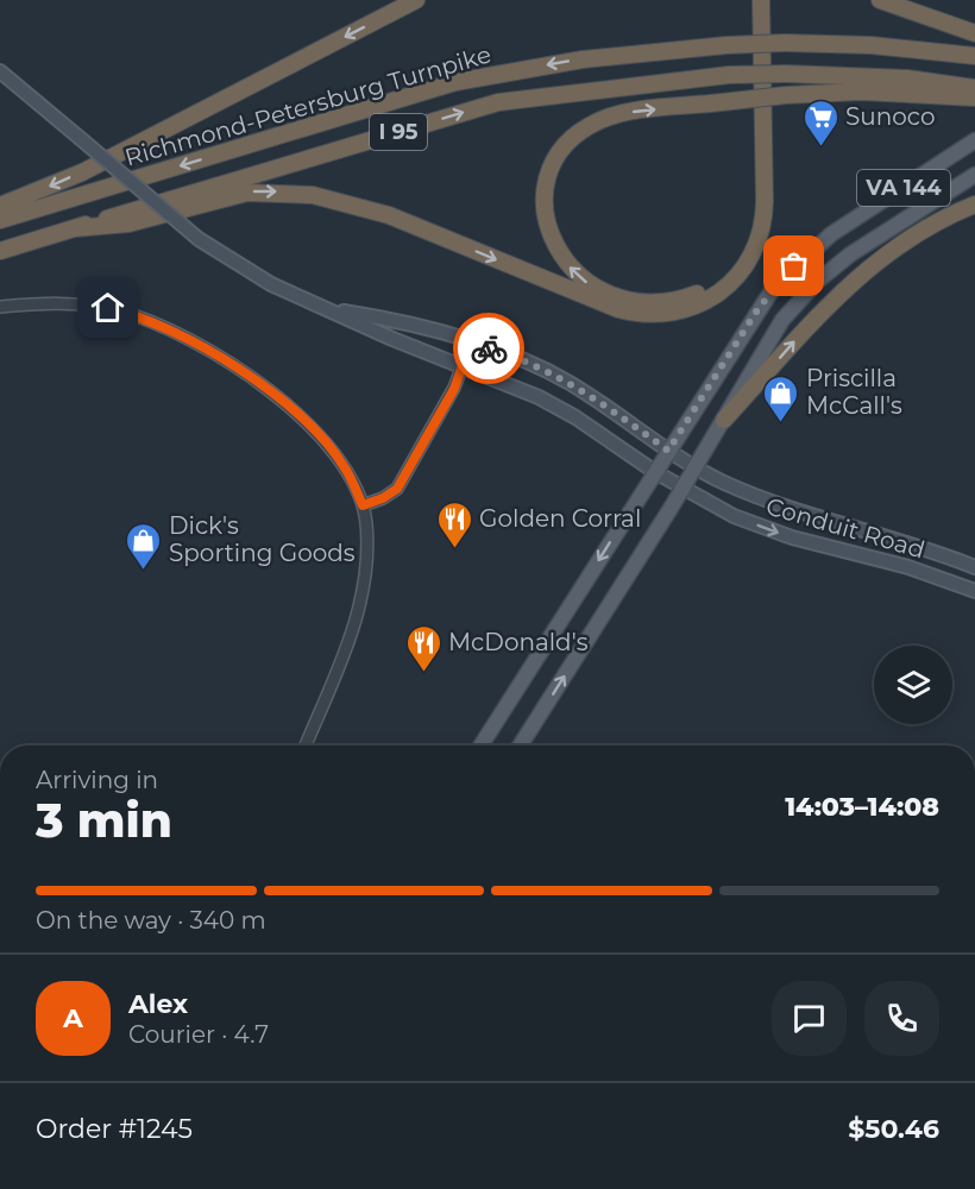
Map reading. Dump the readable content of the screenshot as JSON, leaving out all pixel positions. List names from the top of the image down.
{
  "streets": {
    "highway": ["Richmond-Petersburg Turnpike", "I 95"],
    "main road": ["VA 144", "Conduit Road"]
  },
  "crossings": [
    ["VA 144", "Conduit Road"]
  ],
  "places": {
    "supermarket": ["Sunoco"],
    "shop": ["Priscilla McCall's", "Dick's Sporting Goods"],
    "restaurant": ["Golden Corral", "McDonald's"]
  },
  "page": {
    "heading": ["3 min", "Arriving in", "14:03–14:08"],
    "panel": [
      "Alex",
      "Courier · 4.7",
      "Order #1245",
      "$50.46"
    ],
    "bar": "On the way · 340 m",
    "round": "A"
  }
}
